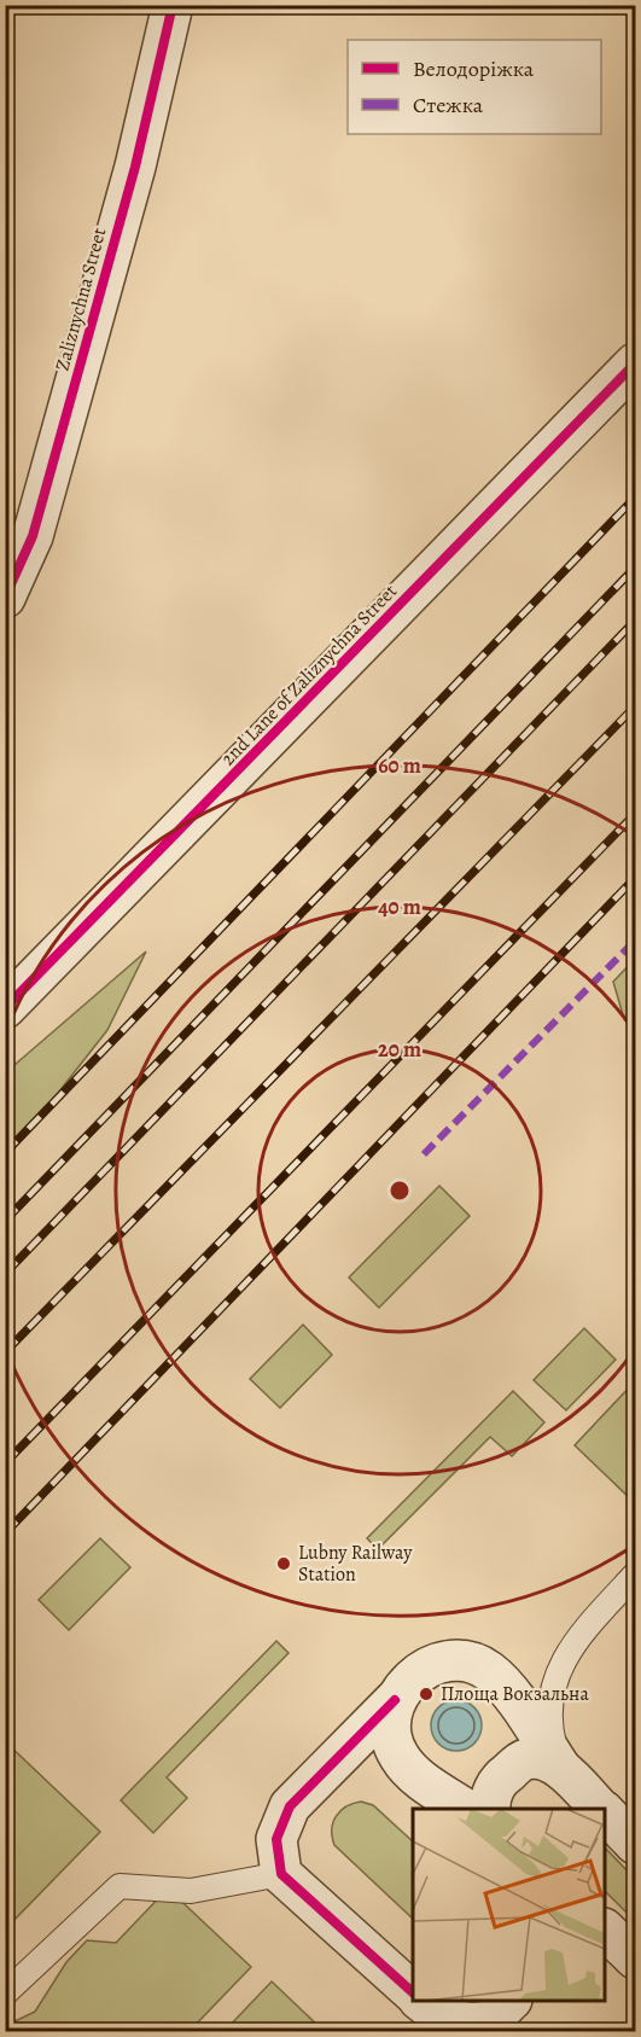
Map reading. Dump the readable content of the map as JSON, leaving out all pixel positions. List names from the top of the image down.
{
  "streets": {
    "street": ["Zaliznychna Street", "2nd Lane of Zaliznychna Street"]
  },
  "places": ["Lubny Railway Station", "Площа Вокзальна"],
  "legend": ["Велодоріжка", "Стежка"],
  "rings": ["60 m", "40 m", "20 m"]
}
